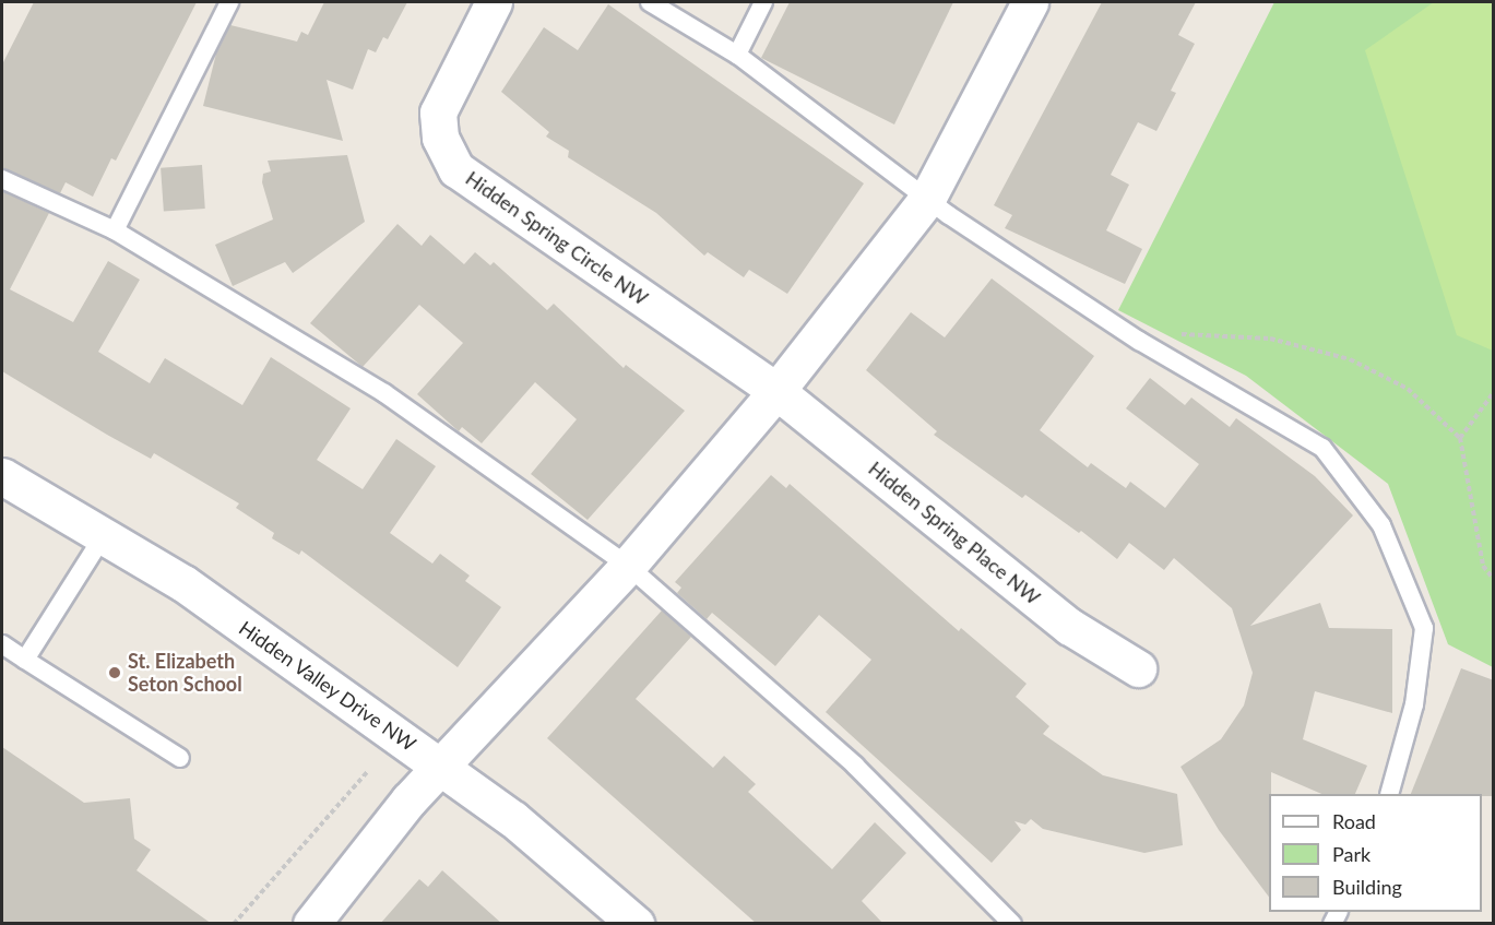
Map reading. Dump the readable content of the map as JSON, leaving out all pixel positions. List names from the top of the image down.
{
  "streets": {
    "street": ["Hidden Spring Circle NW", "Hidden Spring Place NW", "Hidden Valley Drive NW"]
  },
  "crossings": [
    ["Hidden Spring Circle NW", "Hidden Spring Place NW"]
  ],
  "places": ["St. Elizabeth Seton School"],
  "legend": ["Road", "Park", "Building"]
}
